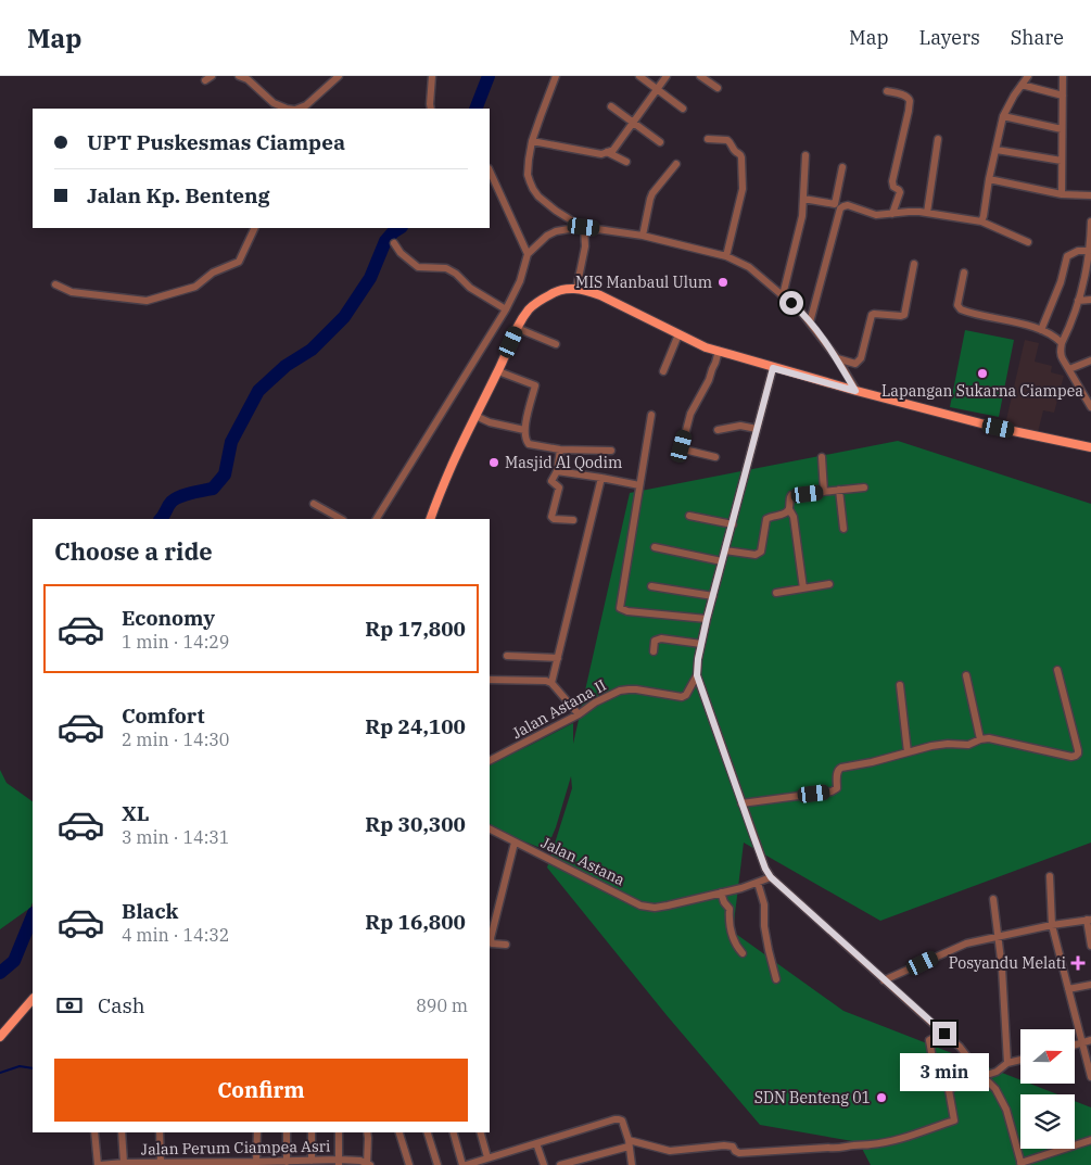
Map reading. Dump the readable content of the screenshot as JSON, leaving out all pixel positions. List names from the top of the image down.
{
  "streets": {
    "street": ["Jalan Astana II", "Jalan Astana", "Jalan Perum Ciampea Asri"]
  },
  "places": {
    "other": [
      "MIS Manbaul Ulum",
      "Lapangan Sukarna Ciampea",
      "Masjid Al Qodim",
      "SDN Benteng 01"
    ],
    "health": ["Posyandu Melati"]
  },
  "north": "right",
  "page": {
    "header": "Map",
    "nav": ["Map", "Layers", "Share"],
    "banner": ["UPT Puskesmas Ciampea", "Jalan Kp. Benteng"],
    "heading": "Choose a ride",
    "list": [
      {
        "name": "Economy",
        "note": "1 min · 14:29",
        "value": "Rp 17,800"
      },
      {
        "name": "Comfort",
        "note": "2 min · 14:30",
        "value": "Rp 24,100"
      },
      {
        "name": "XL",
        "note": "3 min · 14:31",
        "value": "Rp 30,300"
      },
      {
        "name": "Black",
        "note": "4 min · 14:32",
        "value": "Rp 16,800"
      }
    ],
    "pay": ["Cash", "890 m"],
    "buttons": "Confirm",
    "bubble": "3 min"
  }
}
